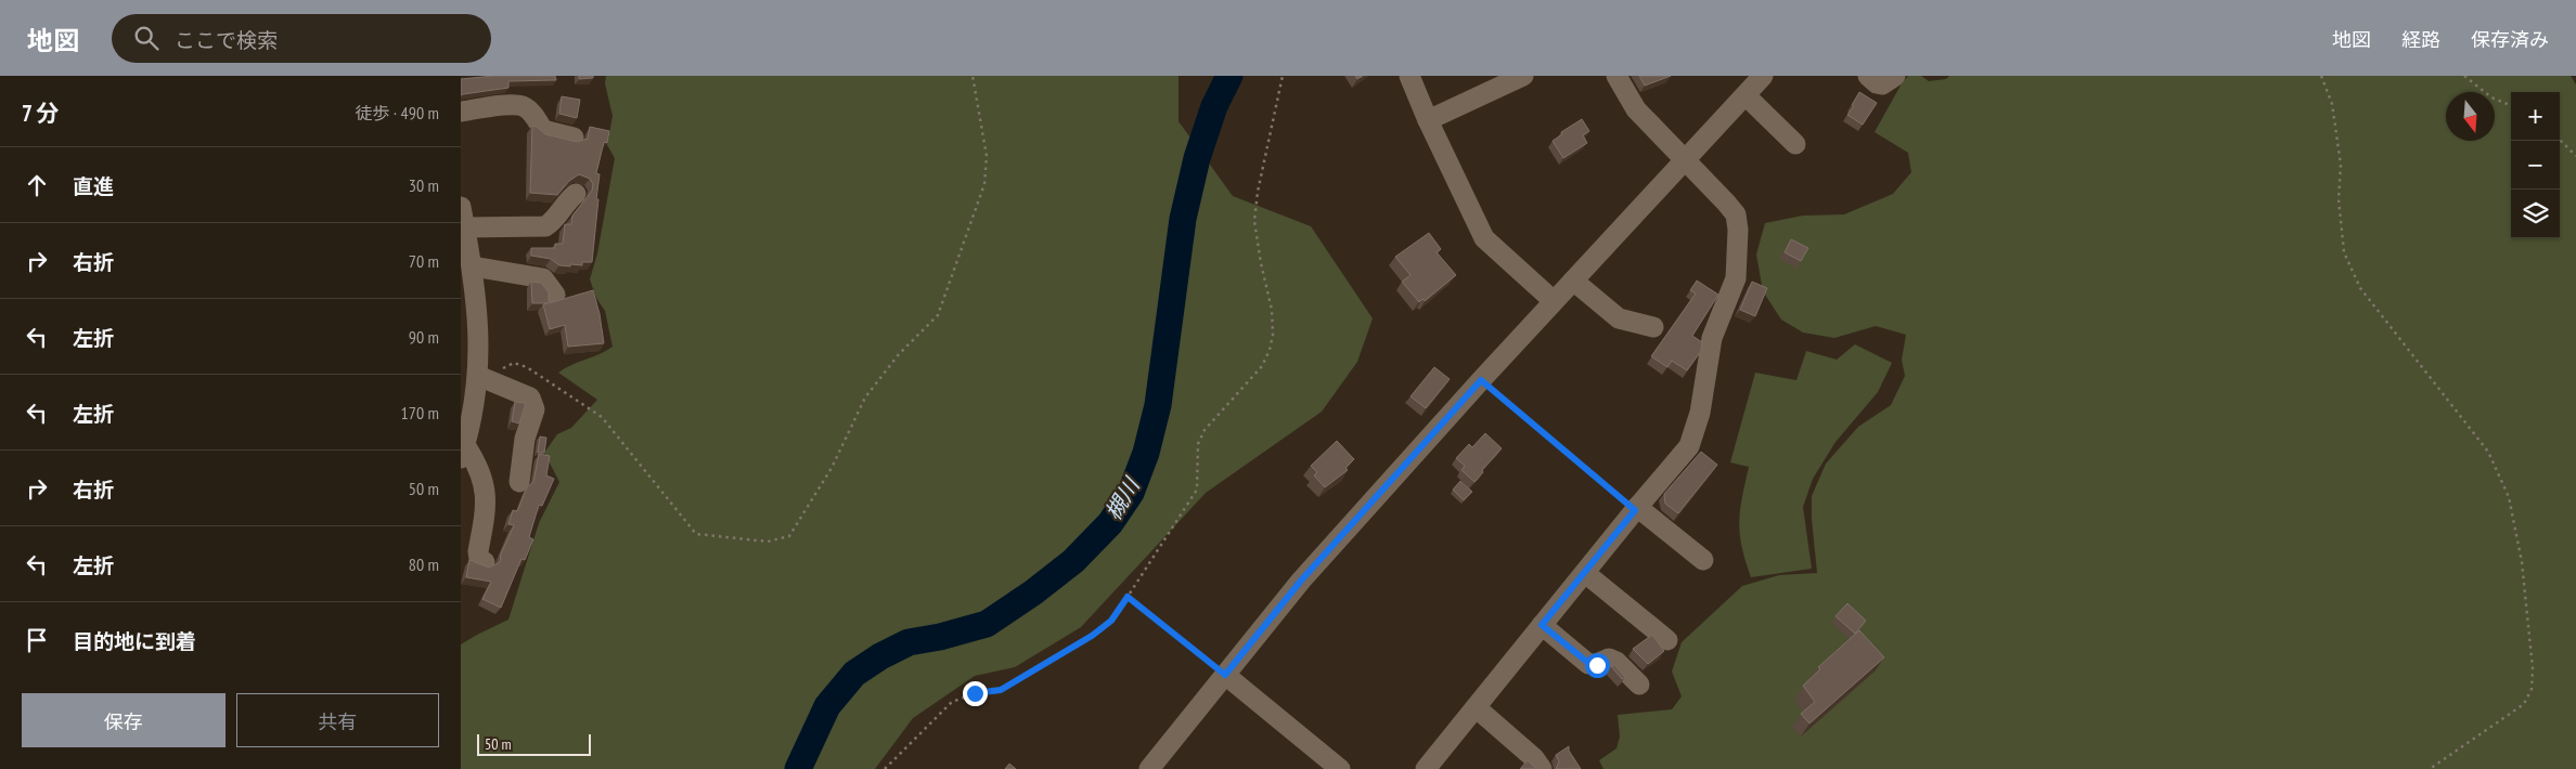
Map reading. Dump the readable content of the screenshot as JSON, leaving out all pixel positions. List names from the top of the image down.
{
  "water": ["槻川"],
  "scale_bar": "50 m",
  "north": "bottom",
  "page": {
    "header": "地図",
    "search": "ここで検索",
    "nav": ["地図", "経路", "保存済み"],
    "heading": ["7 分", "徒歩 · 490 m"],
    "map_buttons": ["+", "−"],
    "list": [
      ["直進", "30 m"],
      ["右折", "70 m"],
      ["左折", "90 m"],
      ["左折", "170 m"],
      ["右折", "50 m"],
      ["左折", "80 m"],
      "目的地に到着"
    ],
    "buttons": ["保存", "共有"],
    "scale": "50 m"
  }
}
